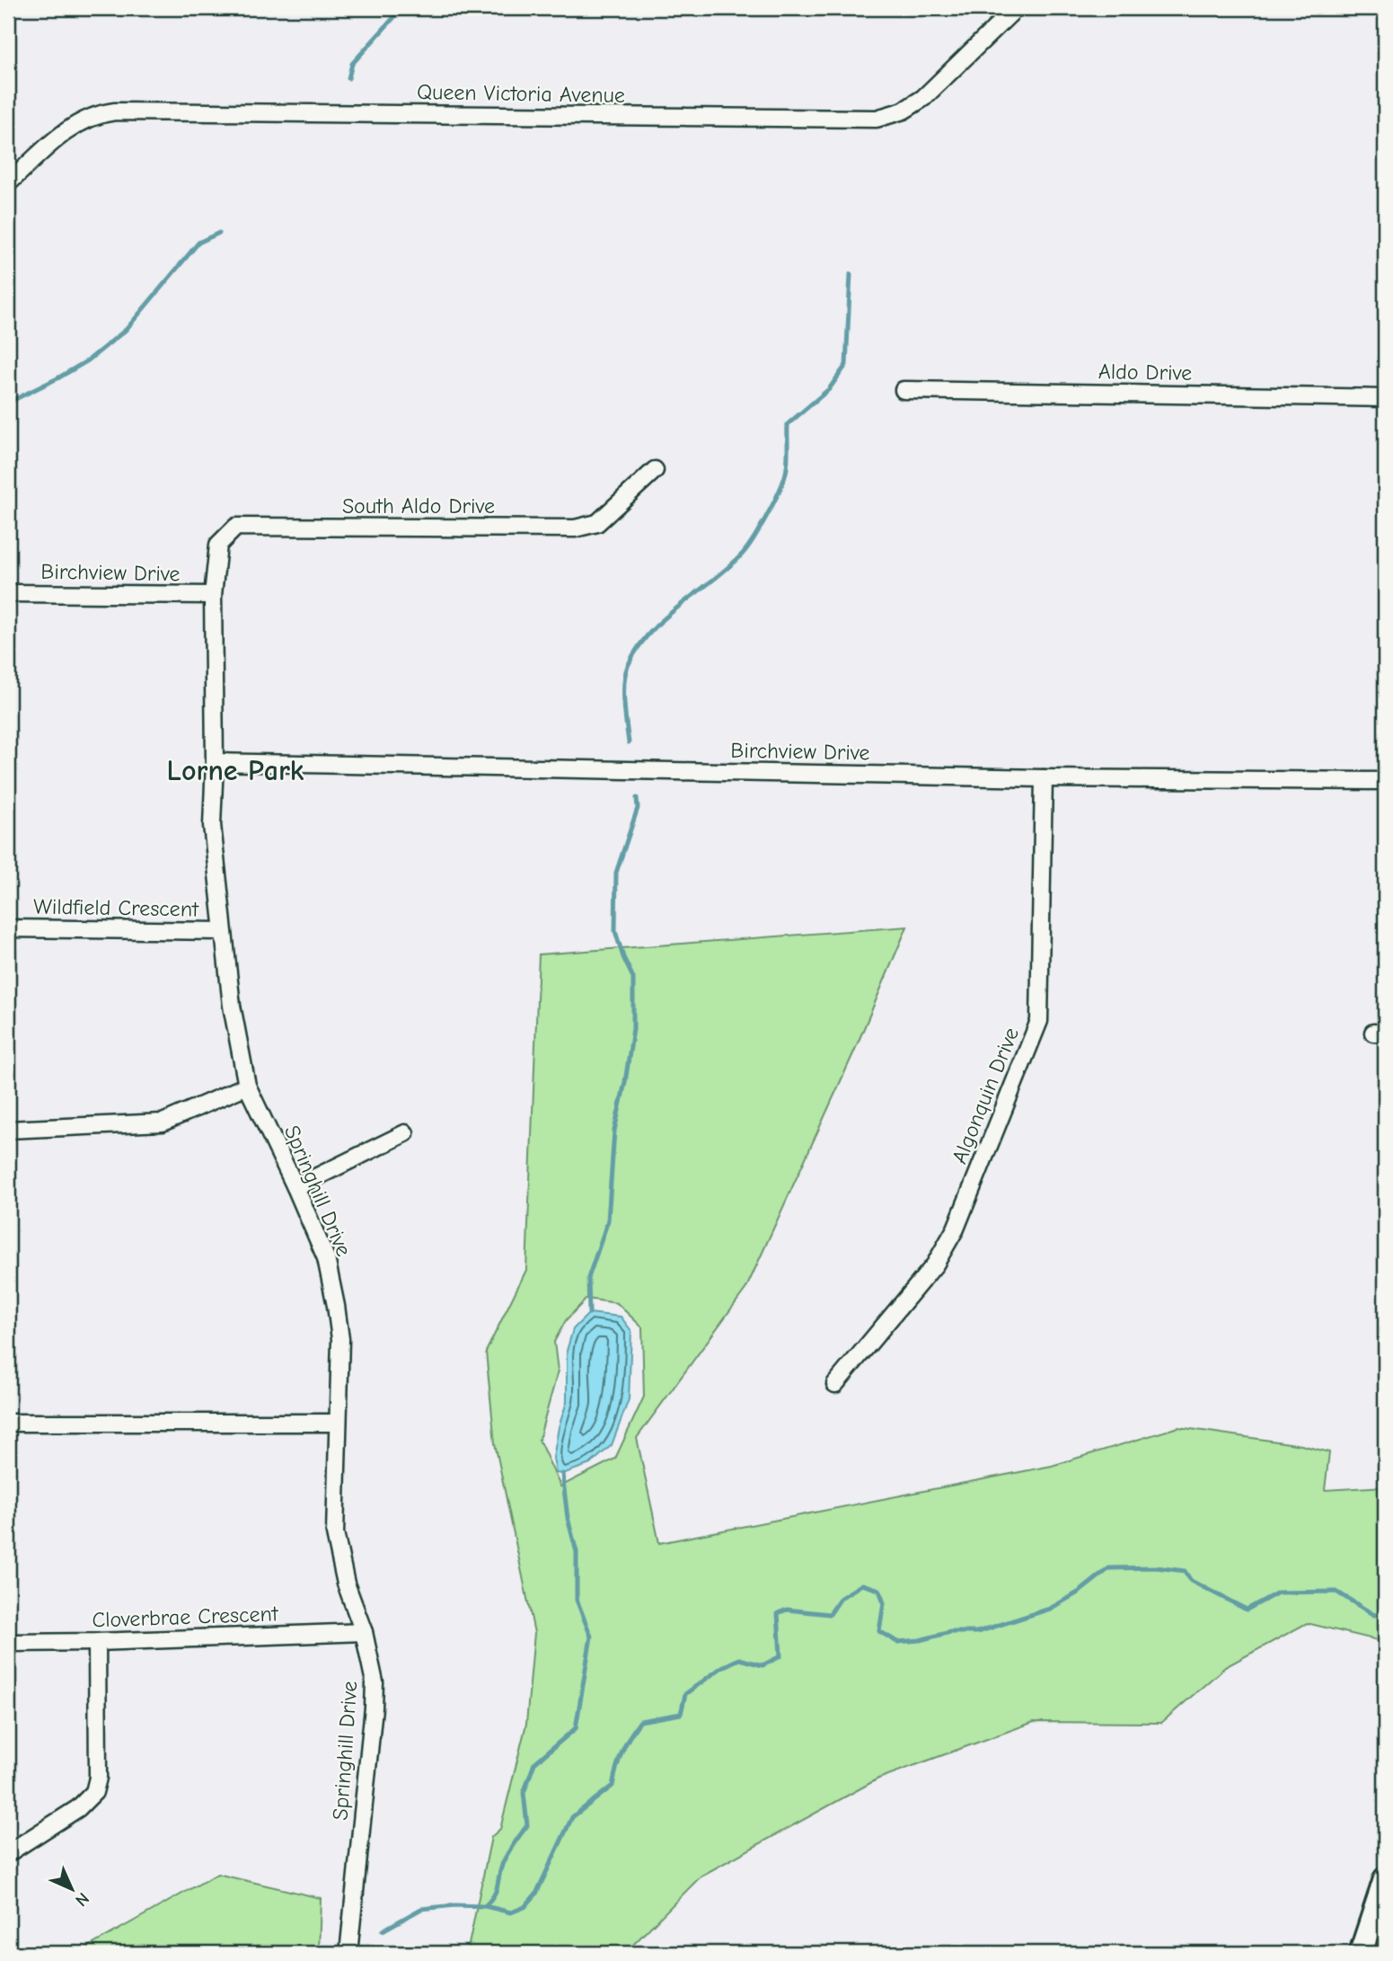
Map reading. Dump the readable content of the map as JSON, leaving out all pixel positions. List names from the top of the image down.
{
  "streets": {
    "street": [
      "Queen Victoria Avenue",
      "Aldo Drive",
      "South Aldo Drive",
      "Birchview Drive",
      "Wildfield Crescent",
      "Algonquin Drive",
      "Springhill Drive",
      "Cloverbrae Crescent"
    ]
  },
  "crossings": [
    ["South Aldo Drive", "Birchview Drive"],
    ["South Aldo Drive", "Springhill Drive"],
    ["Birchview Drive", "Algonquin Drive"],
    ["Birchview Drive", "Springhill Drive"],
    ["Wildfield Crescent", "Springhill Drive"],
    ["Springhill Drive", "Cloverbrae Crescent"]
  ],
  "districts": ["Lorne Park"],
  "north": "bottom right"
}
